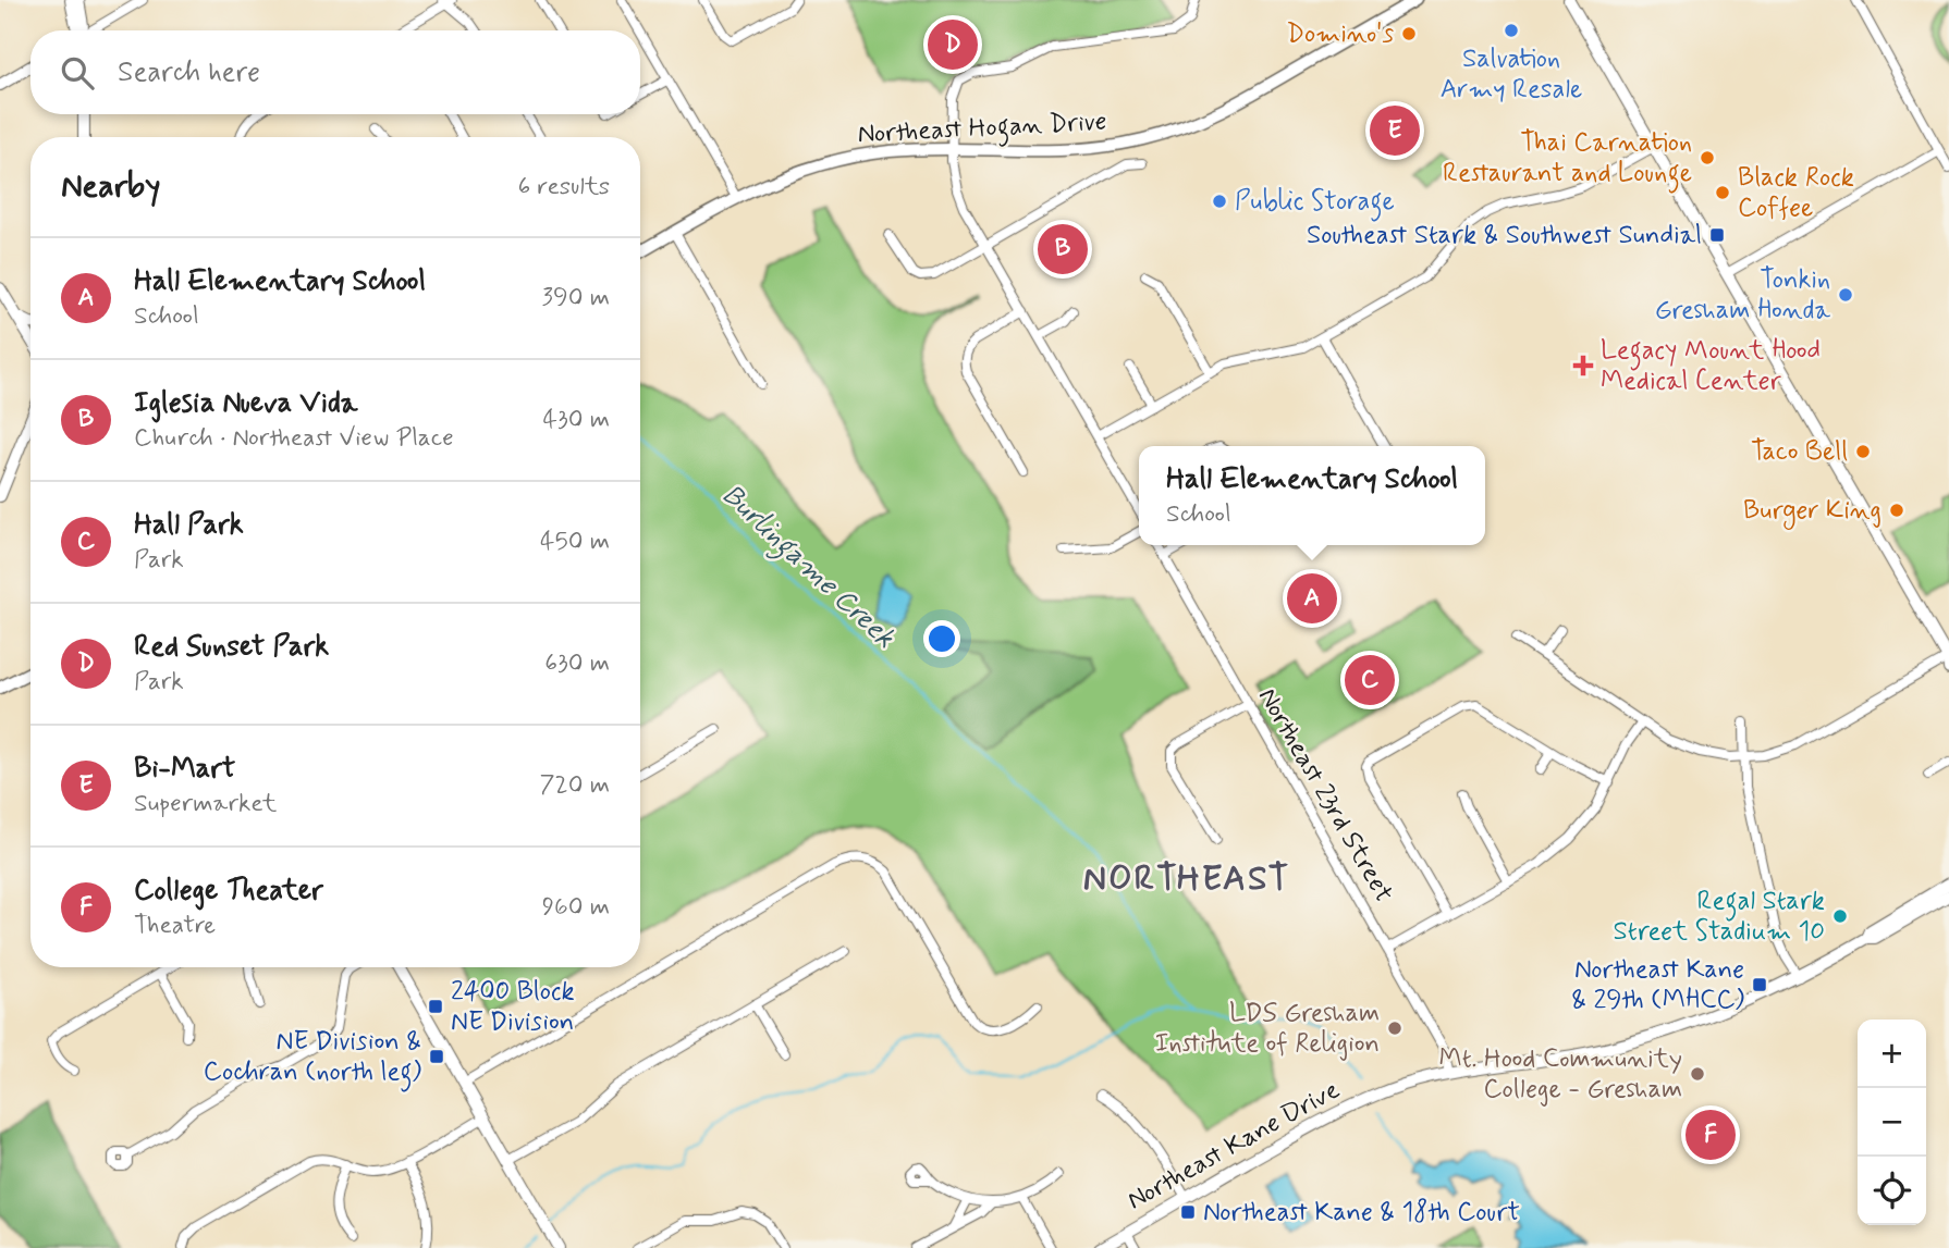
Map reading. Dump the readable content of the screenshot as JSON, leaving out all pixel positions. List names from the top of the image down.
{
  "streets": {
    "highway": ["Northeast Hogan Drive"],
    "main road": ["Northeast Kane Drive"],
    "street": ["Northeast 23rd Street"]
  },
  "crossings": [
    ["Northeast 23rd Street", "Northeast Kane Drive"]
  ],
  "districts": ["NORTHEAST"],
  "water": ["Burlingame Creek"],
  "places": {
    "other": [
      "Salvation Army Resale",
      "Domino's",
      "Thai Carnation Restaurant and Lounge",
      "Black Rock Coffee",
      "Public Storage",
      "Tonkin Gresham Honda",
      "Taco Bell",
      "Burger King",
      "Regal Stark Street Stadium 10",
      "LDS Gresham Institute of Religion",
      "Mt. Hood Community College - Gresham"
    ],
    "transit": [
      "Southeast Stark & Southwest Sundial",
      "Northeast Kane & 29th (MHCC)",
      "2400 Block NE Division",
      "NE Division & Cochran (north leg)",
      "Northeast Kane & 18th Court"
    ],
    "health": ["Legacy Mount Hood Medical Center"]
  },
  "page": {
    "pins": [
      "D",
      "E",
      "B",
      "A",
      "C",
      "F"
    ],
    "search": "Search here",
    "heading": ["Nearby", "6 results"],
    "list": [
      {
        "mark": "A",
        "name": "Hall Elementary School",
        "note": "School",
        "value": "390 m"
      },
      {
        "mark": "B",
        "name": "Iglesia Nueva Vida",
        "note": "Church · Northeast View Place",
        "value": "430 m"
      },
      {
        "mark": "C",
        "name": "Hall Park",
        "note": "Park",
        "value": "450 m"
      },
      {
        "mark": "D",
        "name": "Red Sunset Park",
        "note": "Park",
        "value": "630 m"
      },
      {
        "mark": "E",
        "name": "Bi-Mart",
        "note": "Supermarket",
        "value": "720 m"
      },
      {
        "mark": "F",
        "name": "College Theater",
        "note": "Theatre",
        "value": "960 m"
      }
    ],
    "popup": ["Hall Elementary School", "School"],
    "map_buttons": ["+", "−"]
  }
}
